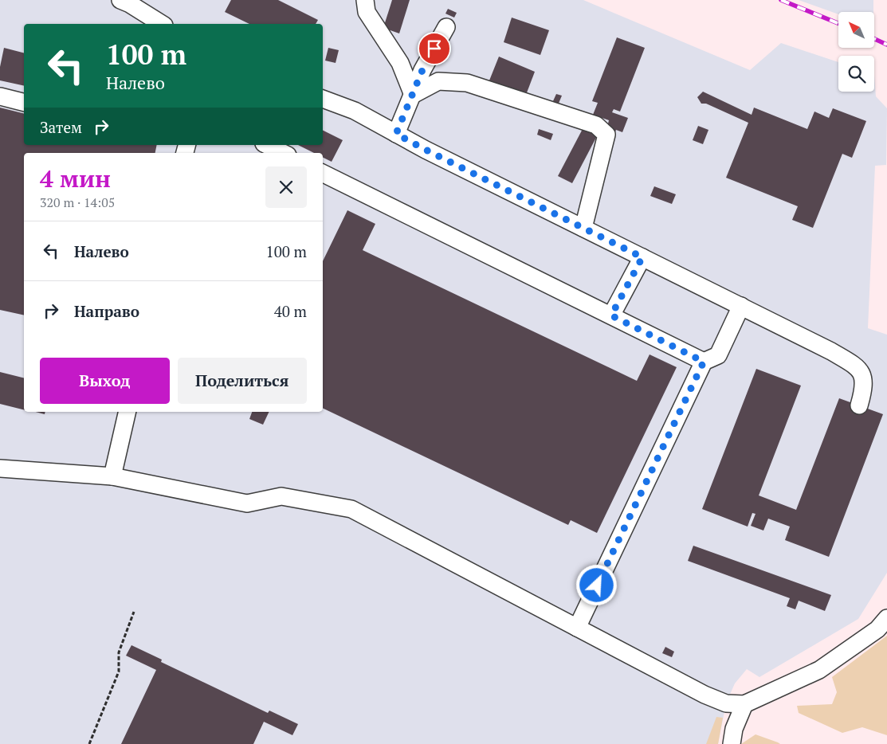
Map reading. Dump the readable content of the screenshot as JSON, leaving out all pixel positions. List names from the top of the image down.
{
  "north": "top left",
  "page": {
    "turn": ["100 m", "Налево"],
    "then": "Затем",
    "heading": ["4 мин", "320 m · 14:05"],
    "list": [
      {
        "name": "Налево",
        "value": "100 m"
      },
      {
        "name": "Направо",
        "value": "40 m"
      }
    ],
    "buttons": ["Выход", "Поделиться"]
  }
}
